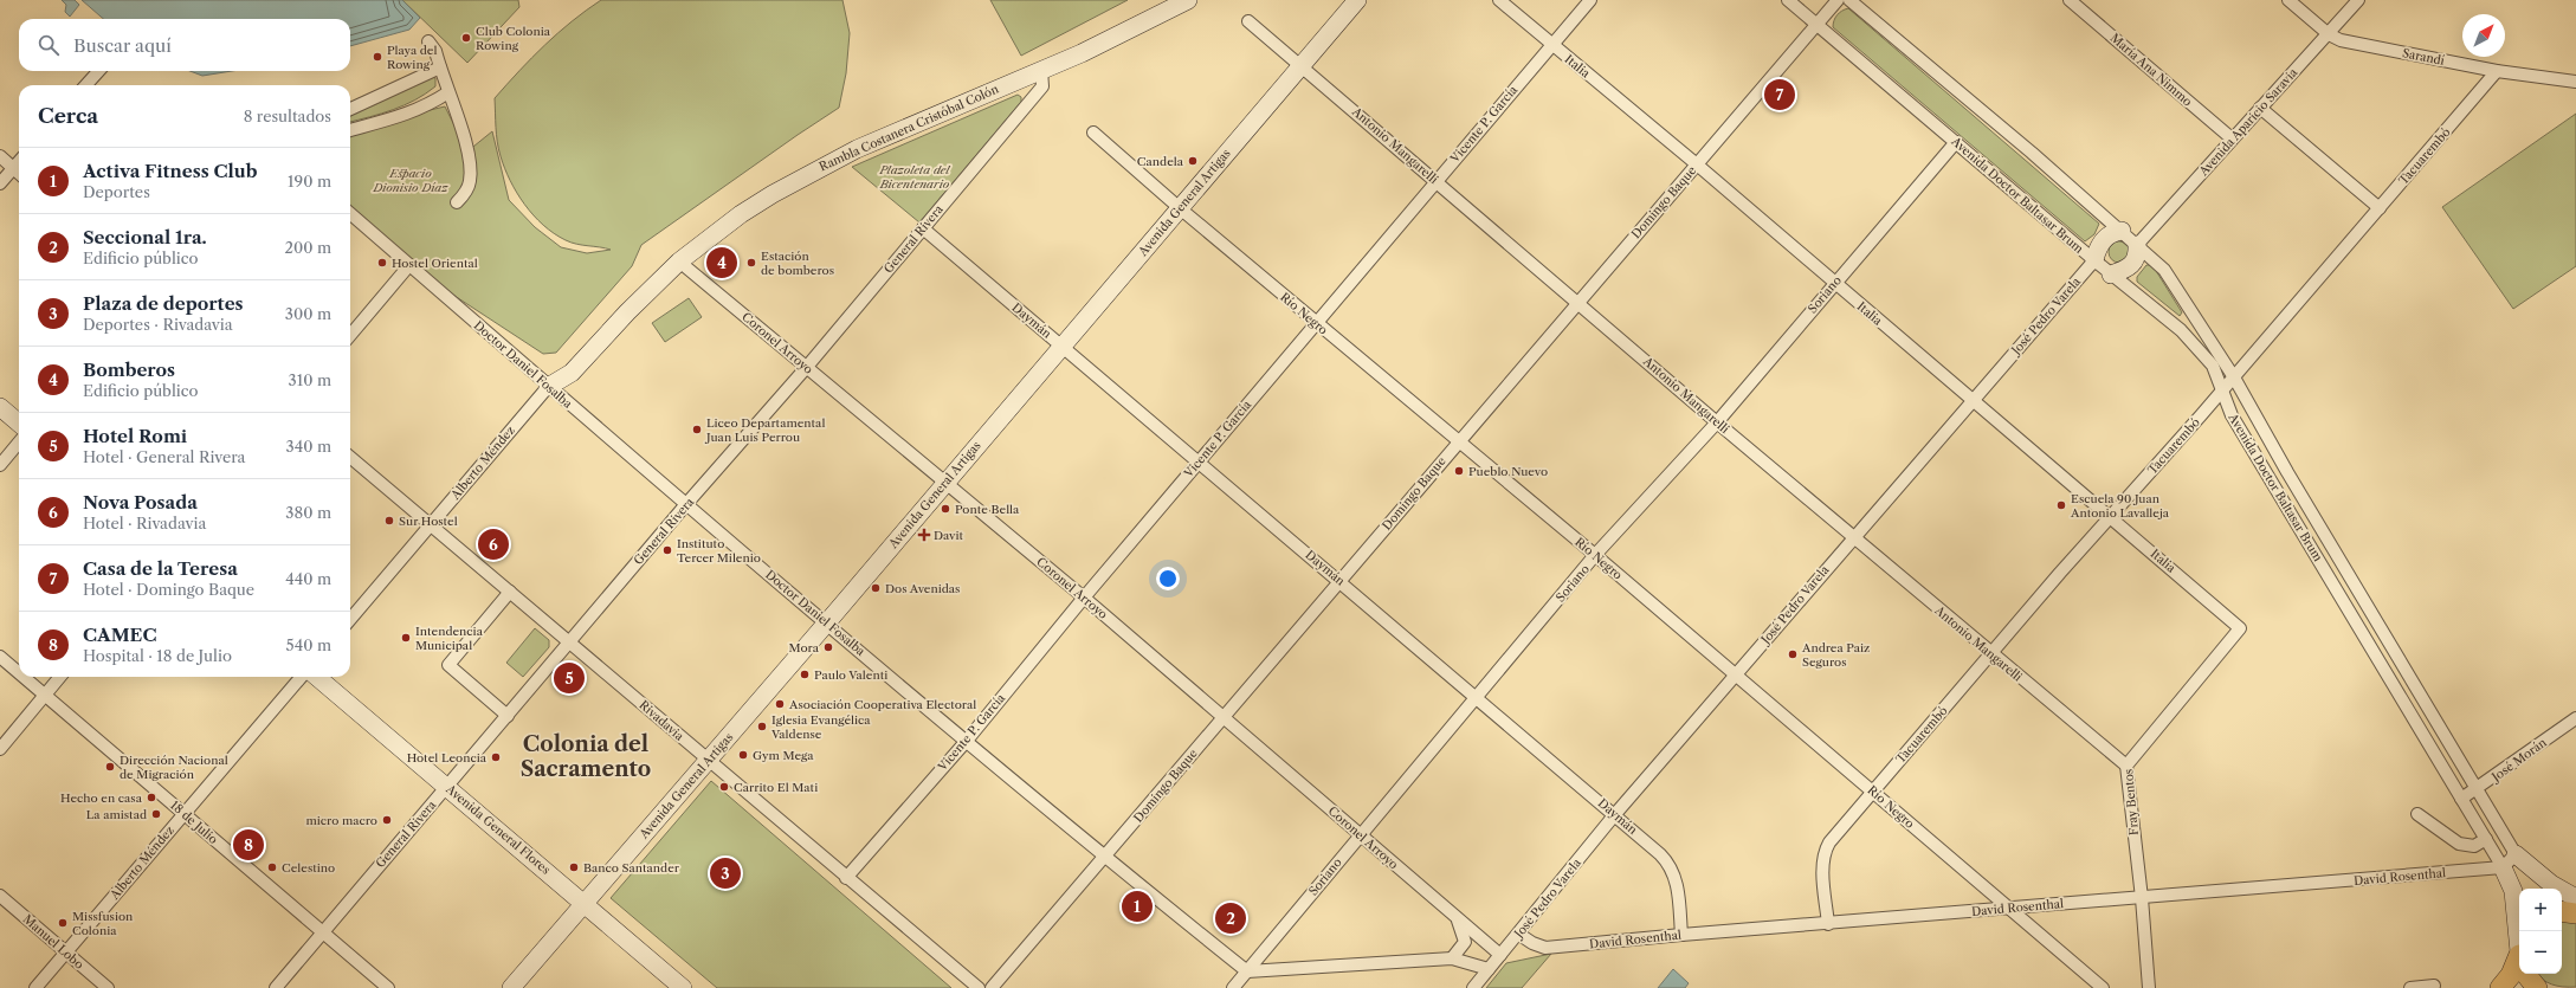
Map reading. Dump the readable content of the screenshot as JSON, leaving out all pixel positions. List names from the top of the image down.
{
  "streets": {
    "street": [
      "Sarandí",
      "Italia",
      "María Ana Nimmo",
      "Avenida Aparicio Saravia",
      "Vicente P. García",
      "Rambla Costanera Cristóbal Colón",
      "Antonio Mangarelli",
      "Tacuarembó",
      "Avenida Doctor Baltasar Brum",
      "Avenida General Artigas",
      "Domingo Baque",
      "General Rivera",
      "Soriano",
      "Río Negro",
      "José Pedro Varela",
      "Daymán",
      "Coronel Arroyo",
      "Doctor Daniel Fosalba",
      "Alberto Méndez",
      "Rivadavia",
      "José Morán",
      "Fray Bentos",
      "18 de Julio",
      "Avenida General Flores",
      "David Rosenthal",
      "Manuel Lobo"
    ]
  },
  "crossings": [
    ["Sarandí", "Avenida Aparicio Saravia"],
    ["Sarandí", "Tacuarembó"],
    ["Italia", "Vicente P. García"],
    ["Italia", "Tacuarembó"],
    ["Italia", "Domingo Baque"],
    ["Italia", "Soriano"],
    ["Italia", "José Pedro Varela"],
    ["Italia", "Fray Bentos"],
    ["María Ana Nimmo", "Avenida Aparicio Saravia"],
    ["Avenida Aparicio Saravia", "Avenida Doctor Baltasar Brum"],
    ["Avenida Aparicio Saravia", "José Pedro Varela"],
    ["Vicente P. García", "Antonio Mangarelli"],
    ["Vicente P. García", "Río Negro"],
    ["Vicente P. García", "Daymán"],
    ["Vicente P. García", "Coronel Arroyo"],
    ["Vicente P. García", "Doctor Daniel Fosalba"],
    ["Vicente P. García", "Rivadavia"],
    ["Rambla Costanera Cristóbal Colón", "General Rivera"],
    ["Rambla Costanera Cristóbal Colón", "Coronel Arroyo"],
    ["Rambla Costanera Cristóbal Colón", "Doctor Daniel Fosalba"],
    ["Rambla Costanera Cristóbal Colón", "Alberto Méndez"],
    ["Antonio Mangarelli", "Tacuarembó"],
    ["Antonio Mangarelli", "Avenida General Artigas"],
    ["Antonio Mangarelli", "Domingo Baque"],
    ["Antonio Mangarelli", "Soriano"],
    ["Antonio Mangarelli", "José Pedro Varela"],
    ["Antonio Mangarelli", "Fray Bentos"],
    ["Tacuarembó", "Avenida Doctor Baltasar Brum"],
    ["Tacuarembó", "Río Negro"],
    ["Tacuarembó", "David Rosenthal"],
    ["Avenida Doctor Baltasar Brum", "Domingo Baque"],
    ["Avenida Doctor Baltasar Brum", "Soriano"],
    ["Avenida Doctor Baltasar Brum", "José Pedro Varela"],
    ["Avenida Doctor Baltasar Brum", "José Morán"],
    ["Avenida Doctor Baltasar Brum", "David Rosenthal"],
    ["Avenida General Artigas", "Río Negro"],
    ["Avenida General Artigas", "Daymán"],
    ["Avenida General Artigas", "Coronel Arroyo"],
    ["Avenida General Artigas", "Doctor Daniel Fosalba"],
    ["Avenida General Artigas", "Rivadavia"],
    ["Avenida General Artigas", "Avenida General Flores"],
    ["Domingo Baque", "Río Negro"],
    ["Domingo Baque", "Daymán"],
    ["Domingo Baque", "Coronel Arroyo"],
    ["Domingo Baque", "Doctor Daniel Fosalba"],
    ["General Rivera", "Daymán"],
    ["General Rivera", "Coronel Arroyo"],
    ["General Rivera", "Doctor Daniel Fosalba"],
    ["General Rivera", "Rivadavia"],
    ["General Rivera", "18 de Julio"],
    ["General Rivera", "Avenida General Flores"],
    ["Soriano", "Río Negro"],
    ["Soriano", "Daymán"],
    ["Soriano", "Coronel Arroyo"],
    ["Soriano", "Doctor Daniel Fosalba"],
    ["Río Negro", "José Pedro Varela"],
    ["Río Negro", "David Rosenthal"],
    ["José Pedro Varela", "Daymán"],
    ["José Pedro Varela", "Coronel Arroyo"],
    ["José Pedro Varela", "David Rosenthal"],
    ["Daymán", "David Rosenthal"],
    ["Doctor Daniel Fosalba", "Alberto Méndez"],
    ["Alberto Méndez", "Rivadavia"],
    ["Alberto Méndez", "18 de Julio"],
    ["Alberto Méndez", "Manuel Lobo"],
    ["Fray Bentos", "David Rosenthal"]
  ],
  "districts": ["Colonia del Sacramento"],
  "parks": ["Plazoleta del Bicentenario", "Espacio Dionisio Díaz"],
  "places": {
    "other": [
      "Club Colonia Rowing",
      "Playa del Rowing",
      "Candela",
      "Hostel Oriental",
      "Estación de bomberos",
      "Liceo Departamental Juan Luis Perrou",
      "Pueblo Nuevo",
      "Escuela 90 Juan Antonio Lavalleja",
      "Ponte Bella",
      "Sur Hostel",
      "Instituto Tercer Milenio",
      "Dos Avenidas",
      "Intendencia Municipal",
      "Mora",
      "Andrea Paiz Seguros",
      "Paulo Valenti",
      "Asociación Cooperativa Electoral",
      "Iglesia Evangélica Valdense",
      "Gym Mega",
      "Hotel Leoncia",
      "Dirección Nacional de Migración",
      "Carrito El Mati",
      "Hecho en casa",
      "La amistad",
      "micro macro",
      "Celestino",
      "Banco Santander",
      "Missfusion Colonia"
    ],
    "health": ["Davit"]
  },
  "north": "top right",
  "page": {
    "search": "Buscar aquí",
    "pins": [
      "7",
      "4",
      "6",
      "5",
      "8",
      "3",
      "1",
      "2"
    ],
    "heading": ["Cerca", "8 resultados"],
    "list": [
      {
        "mark": "1",
        "name": "Activa Fitness Club",
        "note": "Deportes",
        "value": "190 m"
      },
      {
        "mark": "2",
        "name": "Seccional 1ra.",
        "note": "Edificio público",
        "value": "200 m"
      },
      {
        "mark": "3",
        "name": "Plaza de deportes",
        "note": "Deportes · Rivadavia",
        "value": "300 m"
      },
      {
        "mark": "4",
        "name": "Bomberos",
        "note": "Edificio público",
        "value": "310 m"
      },
      {
        "mark": "5",
        "name": "Hotel Romi",
        "note": "Hotel · General Rivera",
        "value": "340 m"
      },
      {
        "mark": "6",
        "name": "Nova Posada",
        "note": "Hotel · Rivadavia",
        "value": "380 m"
      },
      {
        "mark": "7",
        "name": "Casa de la Teresa",
        "note": "Hotel · Domingo Baque",
        "value": "440 m"
      },
      {
        "mark": "8",
        "name": "CAMEC",
        "note": "Hospital · 18 de Julio",
        "value": "540 m"
      }
    ],
    "map_buttons": ["+", "−"]
  }
}
